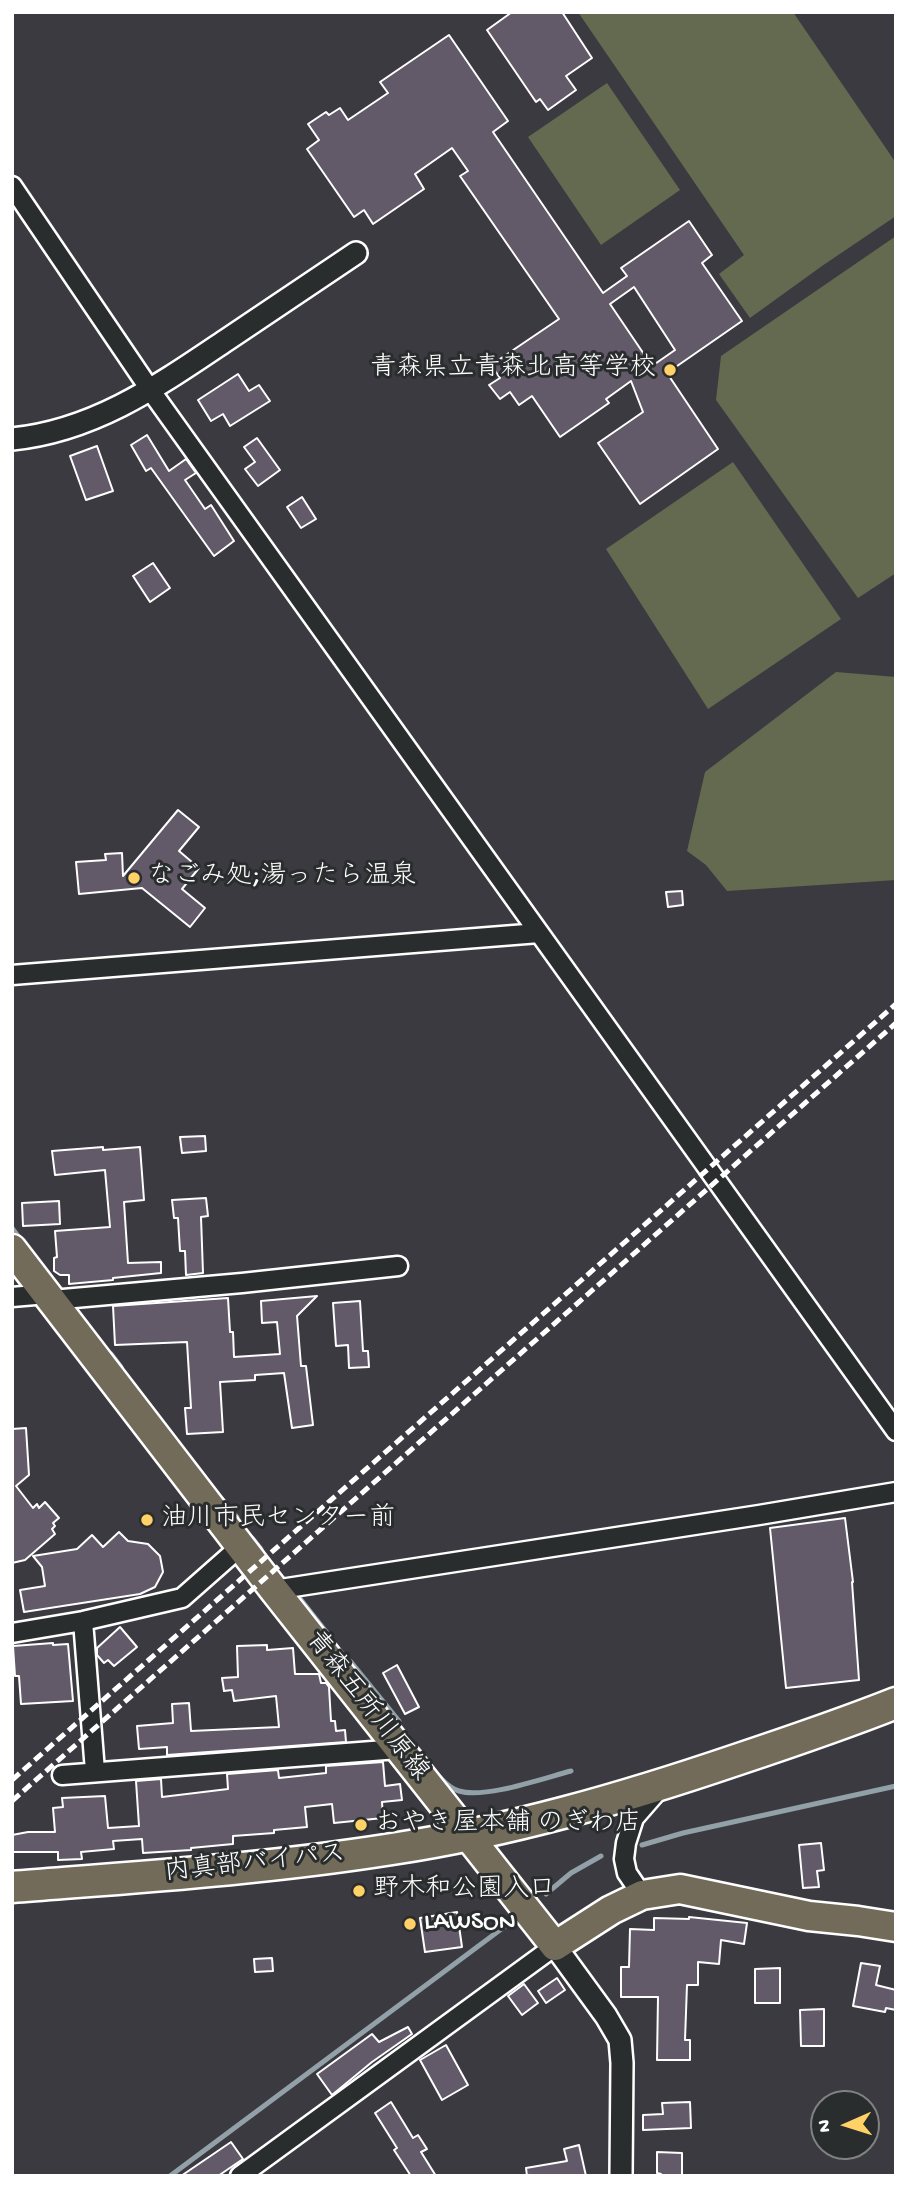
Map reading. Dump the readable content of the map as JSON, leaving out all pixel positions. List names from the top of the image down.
{
  "streets": {
    "highway": ["内真部バイパス"],
    "main road": ["青森五所川原線"]
  },
  "crossings": [
    ["青森五所川原線", "内真部バイパス"]
  ],
  "places": [
    "青森県立青森北高等学校",
    "なごみ処;湯ったら温泉",
    "油川市民センター前",
    "おやき屋本舗 のぎわ店",
    "野木和公園入口",
    "LAWSON"
  ],
  "north": "left"
}
